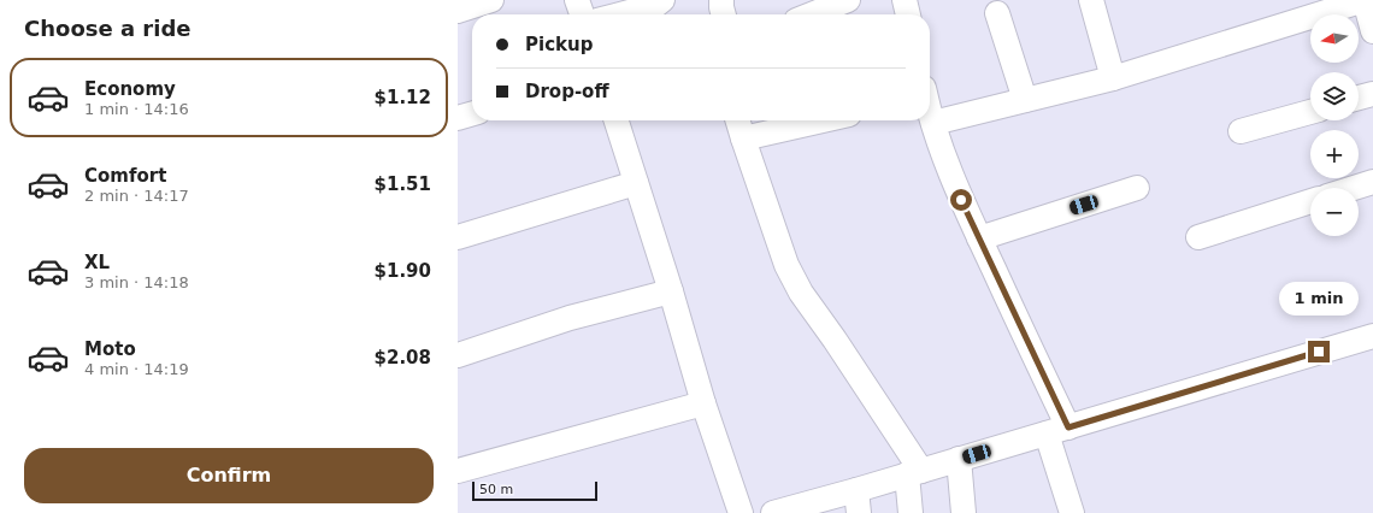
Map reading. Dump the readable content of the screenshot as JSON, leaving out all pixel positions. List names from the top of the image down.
{
  "scale_bar": "50 m",
  "north": "left",
  "page": {
    "heading": "Choose a ride",
    "map_buttons": ["+", "−"],
    "banner": ["Pickup", "Drop-off"],
    "list": [
      {
        "name": "Economy",
        "note": "1 min · 14:16",
        "value": "$1.12"
      },
      {
        "name": "Comfort",
        "note": "2 min · 14:17",
        "value": "$1.51"
      },
      {
        "name": "XL",
        "note": "3 min · 14:18",
        "value": "$1.90"
      },
      {
        "name": "Moto",
        "note": "4 min · 14:19",
        "value": "$2.08"
      }
    ],
    "bubble": "1 min",
    "buttons": "Confirm",
    "scale": "50 m"
  }
}
